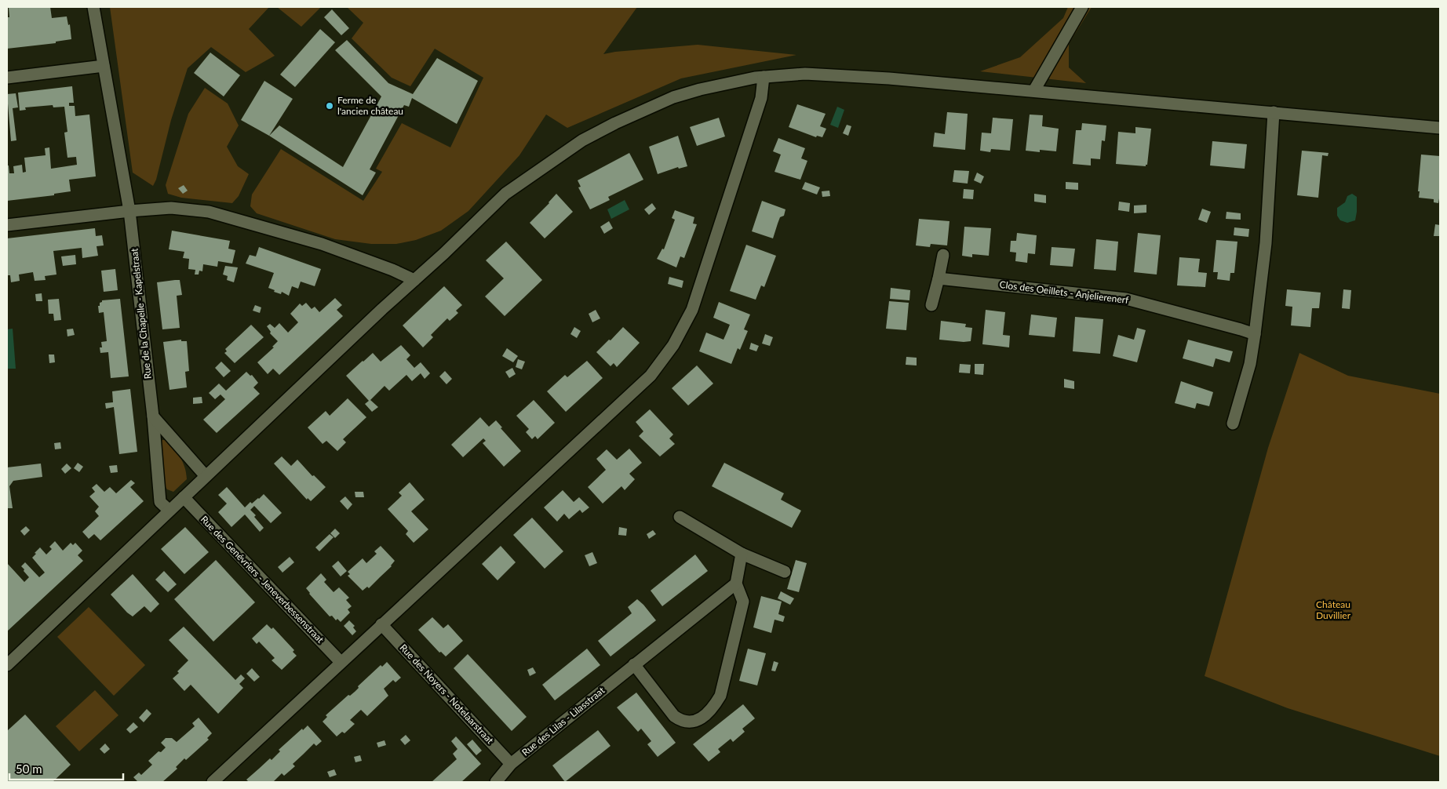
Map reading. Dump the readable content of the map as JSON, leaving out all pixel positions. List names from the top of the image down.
{
  "streets": {
    "street": [
      "Clos des Oeillets - Anjelierenerf",
      "Rue de la Chapelle - Kapelstraat",
      "Rue des Genévriers - Jeneverbessenstraat",
      "Rue des Noyers - Notelaarstraat",
      "Rue des Lilas - Lilasstraat"
    ]
  },
  "crossings": [
    ["Rue des Noyers - Notelaarstraat", "Rue des Lilas - Lilasstraat"]
  ],
  "parks": ["Château Duvillier"],
  "places": ["Ferme de l'ancien château"],
  "scale_bar": "50 m"
}
